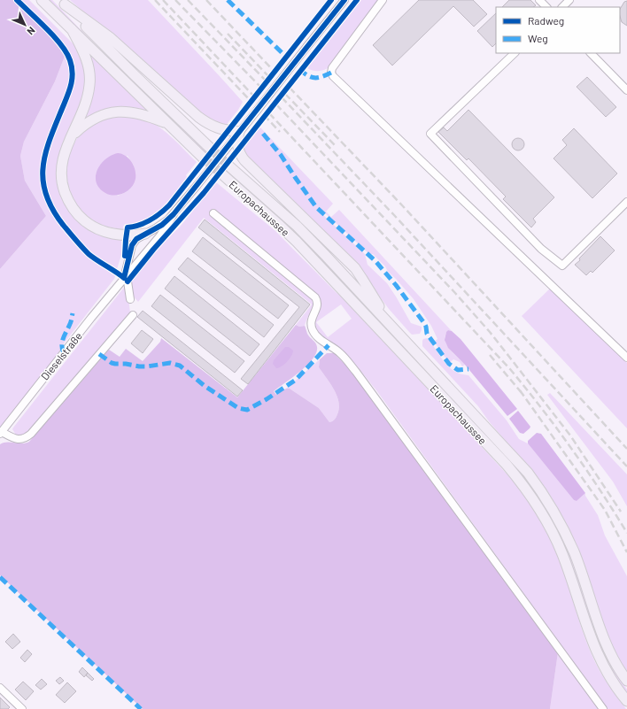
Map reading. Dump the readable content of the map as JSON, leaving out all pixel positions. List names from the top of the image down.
{
  "streets": {
    "main road": ["Europachaussee"],
    "street": ["Dieselstraße"]
  },
  "legend": ["Radweg", "Weg"],
  "north": "bottom right"
}
